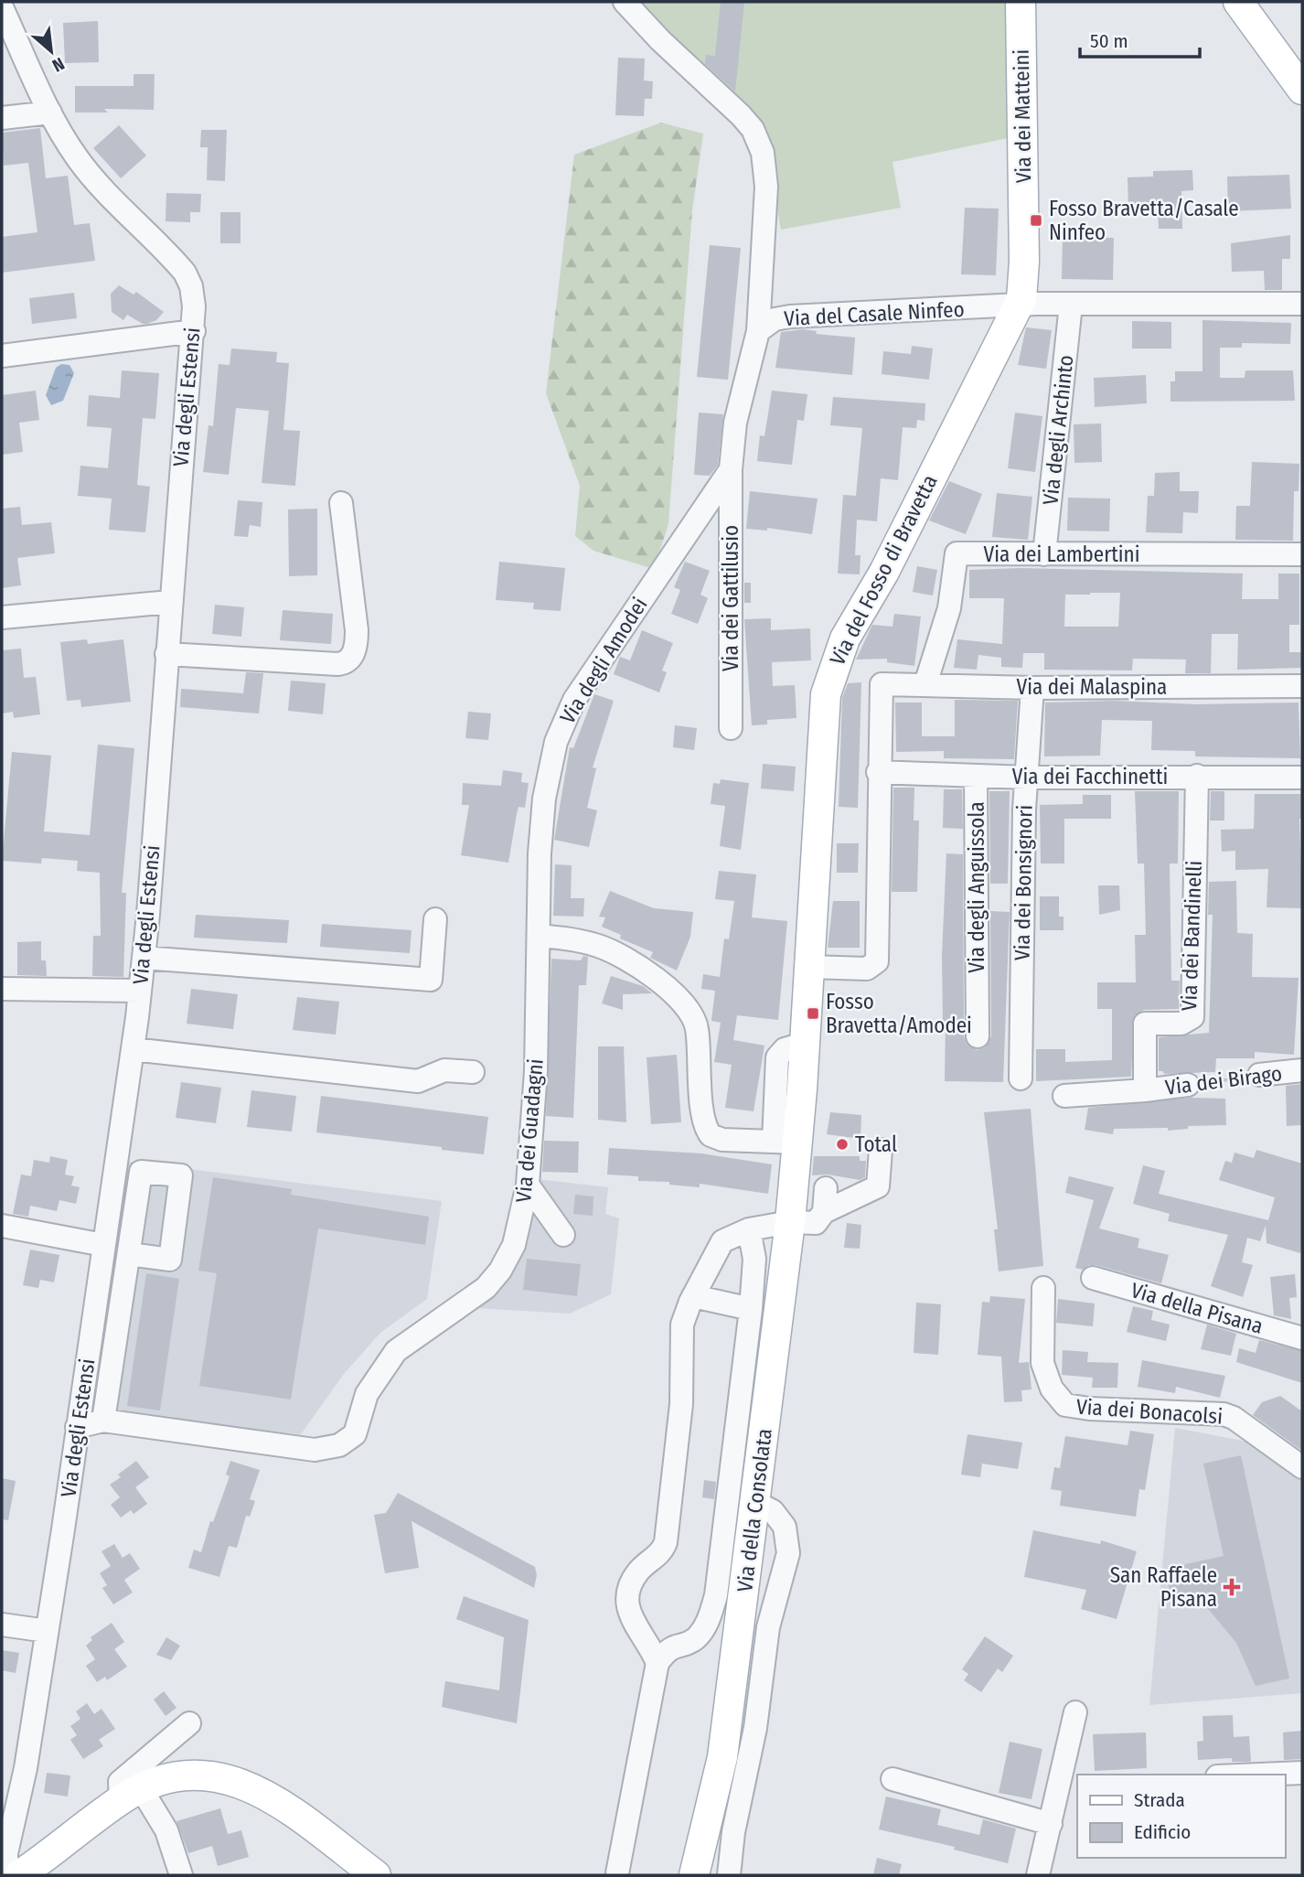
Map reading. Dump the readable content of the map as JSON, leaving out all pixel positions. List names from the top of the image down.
{
  "streets": {
    "main road": ["Via dei Matteini", "Via del Fosso di Bravetta", "Via della Consolata"],
    "street": [
      "Via del Casale Ninfeo",
      "Via degli Estensi",
      "Via degli Archinto",
      "Via dei Lambertini",
      "Via dei Gattilusio",
      "Via degli Amodei",
      "Via dei Malaspina",
      "Via dei Facchinetti",
      "Via dei Bonsignori",
      "Via degli Anguissola",
      "Via dei Bandinelli",
      "Via dei Birago",
      "Via dei Guadagni",
      "Via della Pisana",
      "Via dei Bonacolsi"
    ]
  },
  "crossings": [
    ["Via dei Matteini", "Via del Casale Ninfeo"],
    ["Via dei Matteini", "Via del Fosso di Bravetta"],
    ["Via del Casale Ninfeo", "Via degli Archinto"],
    ["Via del Casale Ninfeo", "Via del Fosso di Bravetta"],
    ["Via del Casale Ninfeo", "Via degli Amodei"],
    ["Via degli Estensi", "Via dei Guadagni"],
    ["Via degli Archinto", "Via dei Lambertini"],
    ["Via dei Lambertini", "Via dei Malaspina"],
    ["Via del Fosso di Bravetta", "Via della Consolata"],
    ["Via dei Gattilusio", "Via degli Amodei"],
    ["Via degli Amodei", "Via dei Guadagni"],
    ["Via dei Malaspina", "Via dei Facchinetti"],
    ["Via dei Malaspina", "Via dei Bonsignori"],
    ["Via dei Facchinetti", "Via dei Bonsignori"],
    ["Via dei Facchinetti", "Via degli Anguissola"],
    ["Via dei Facchinetti", "Via dei Bandinelli"],
    ["Via dei Bandinelli", "Via dei Birago"]
  ],
  "places": {
    "transit": ["Fosso Bravetta/Casale Ninfeo", "Fosso Bravetta/Amodei"],
    "other": ["Total"],
    "health": ["San Raffaele Pisana"]
  },
  "legend": ["Strada", "Edificio"],
  "scale_bar": "50 m",
  "north": "bottom right"
}
